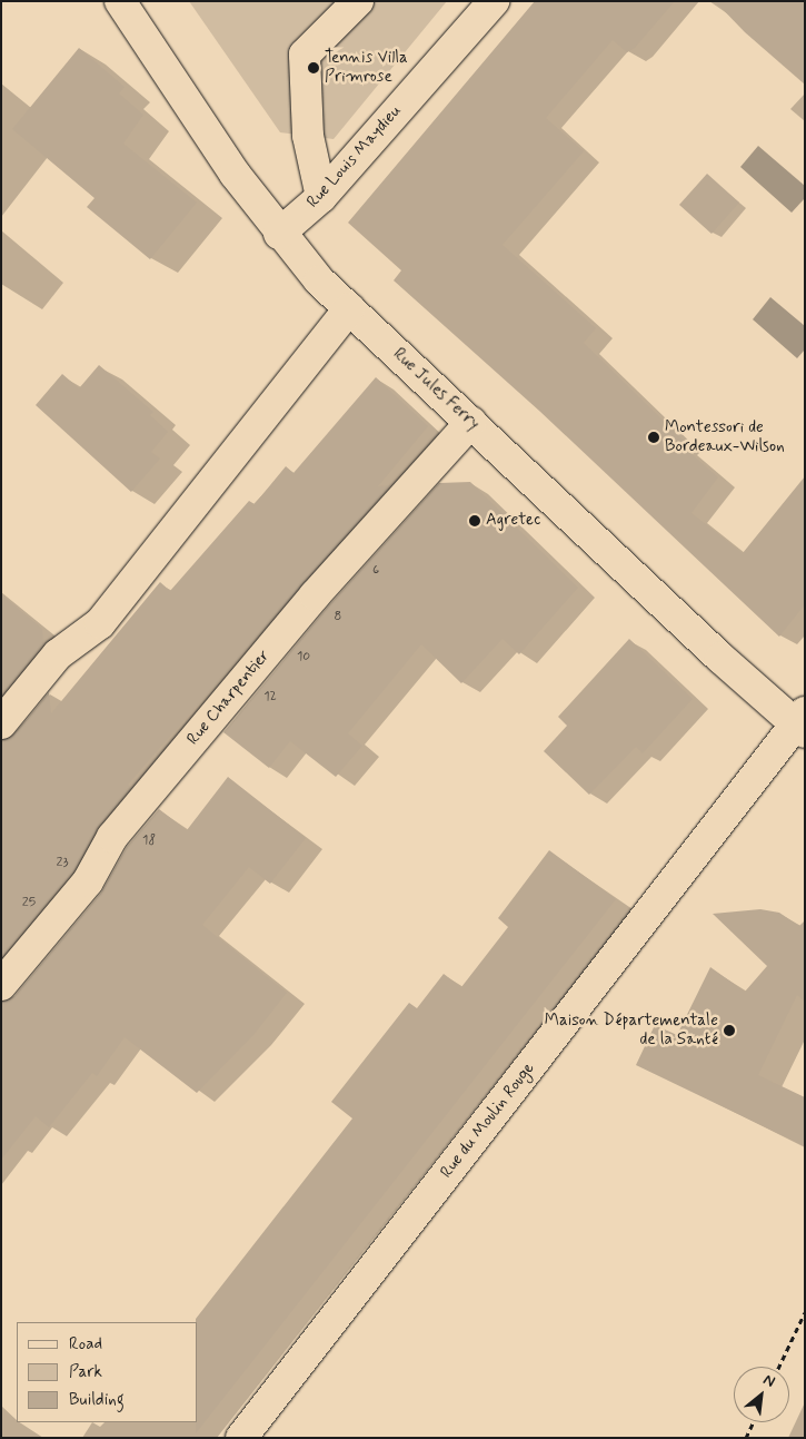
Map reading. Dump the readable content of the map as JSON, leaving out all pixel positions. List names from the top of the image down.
{
  "streets": {
    "street": [
      "Rue Louis Maydieu",
      "Rue Jules Ferry",
      "Rue Charpentier",
      "Rue du Moulin Rouge"
    ]
  },
  "crossings": [
    ["Rue Louis Maydieu", "Rue Jules Ferry"],
    ["Rue Jules Ferry", "Rue Charpentier"],
    ["Rue Jules Ferry", "Rue du Moulin Rouge"]
  ],
  "places": [
    "Tennis Villa Primrose",
    "Montessori de Bordeaux-Wilson",
    "Agretec",
    "Maison Départementale de la Santé"
  ],
  "house_numbers": [
    "6",
    "8",
    "10",
    "12",
    "18",
    "23",
    "25"
  ],
  "legend": ["Road", "Park", "Building"],
  "north": "top right"
}
